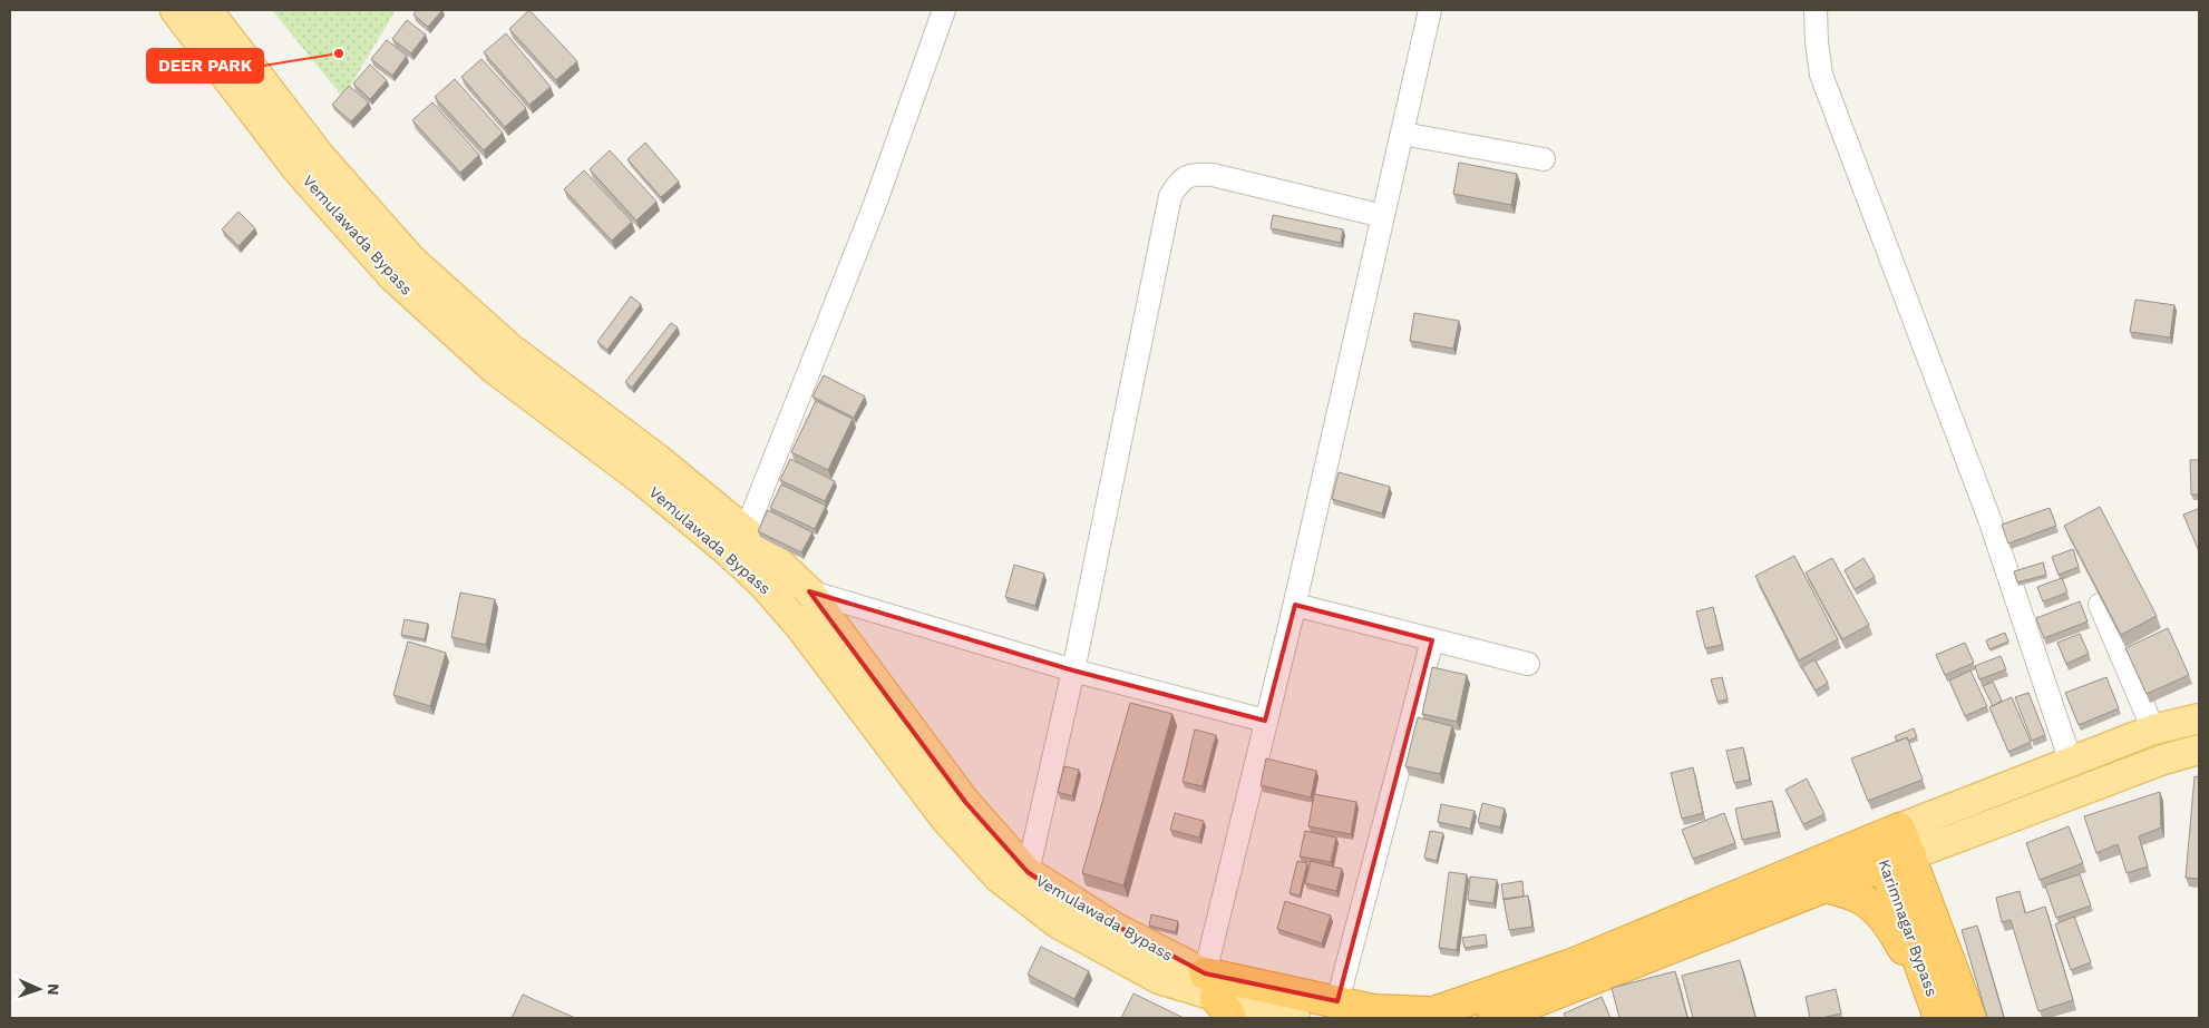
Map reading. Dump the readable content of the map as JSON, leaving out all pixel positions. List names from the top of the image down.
{
  "streets": {
    "highway": ["Karimnagar Bypass"],
    "main road": ["Vemulawada Bypass"]
  },
  "places": ["DEER PARK"],
  "north": "right"
}
